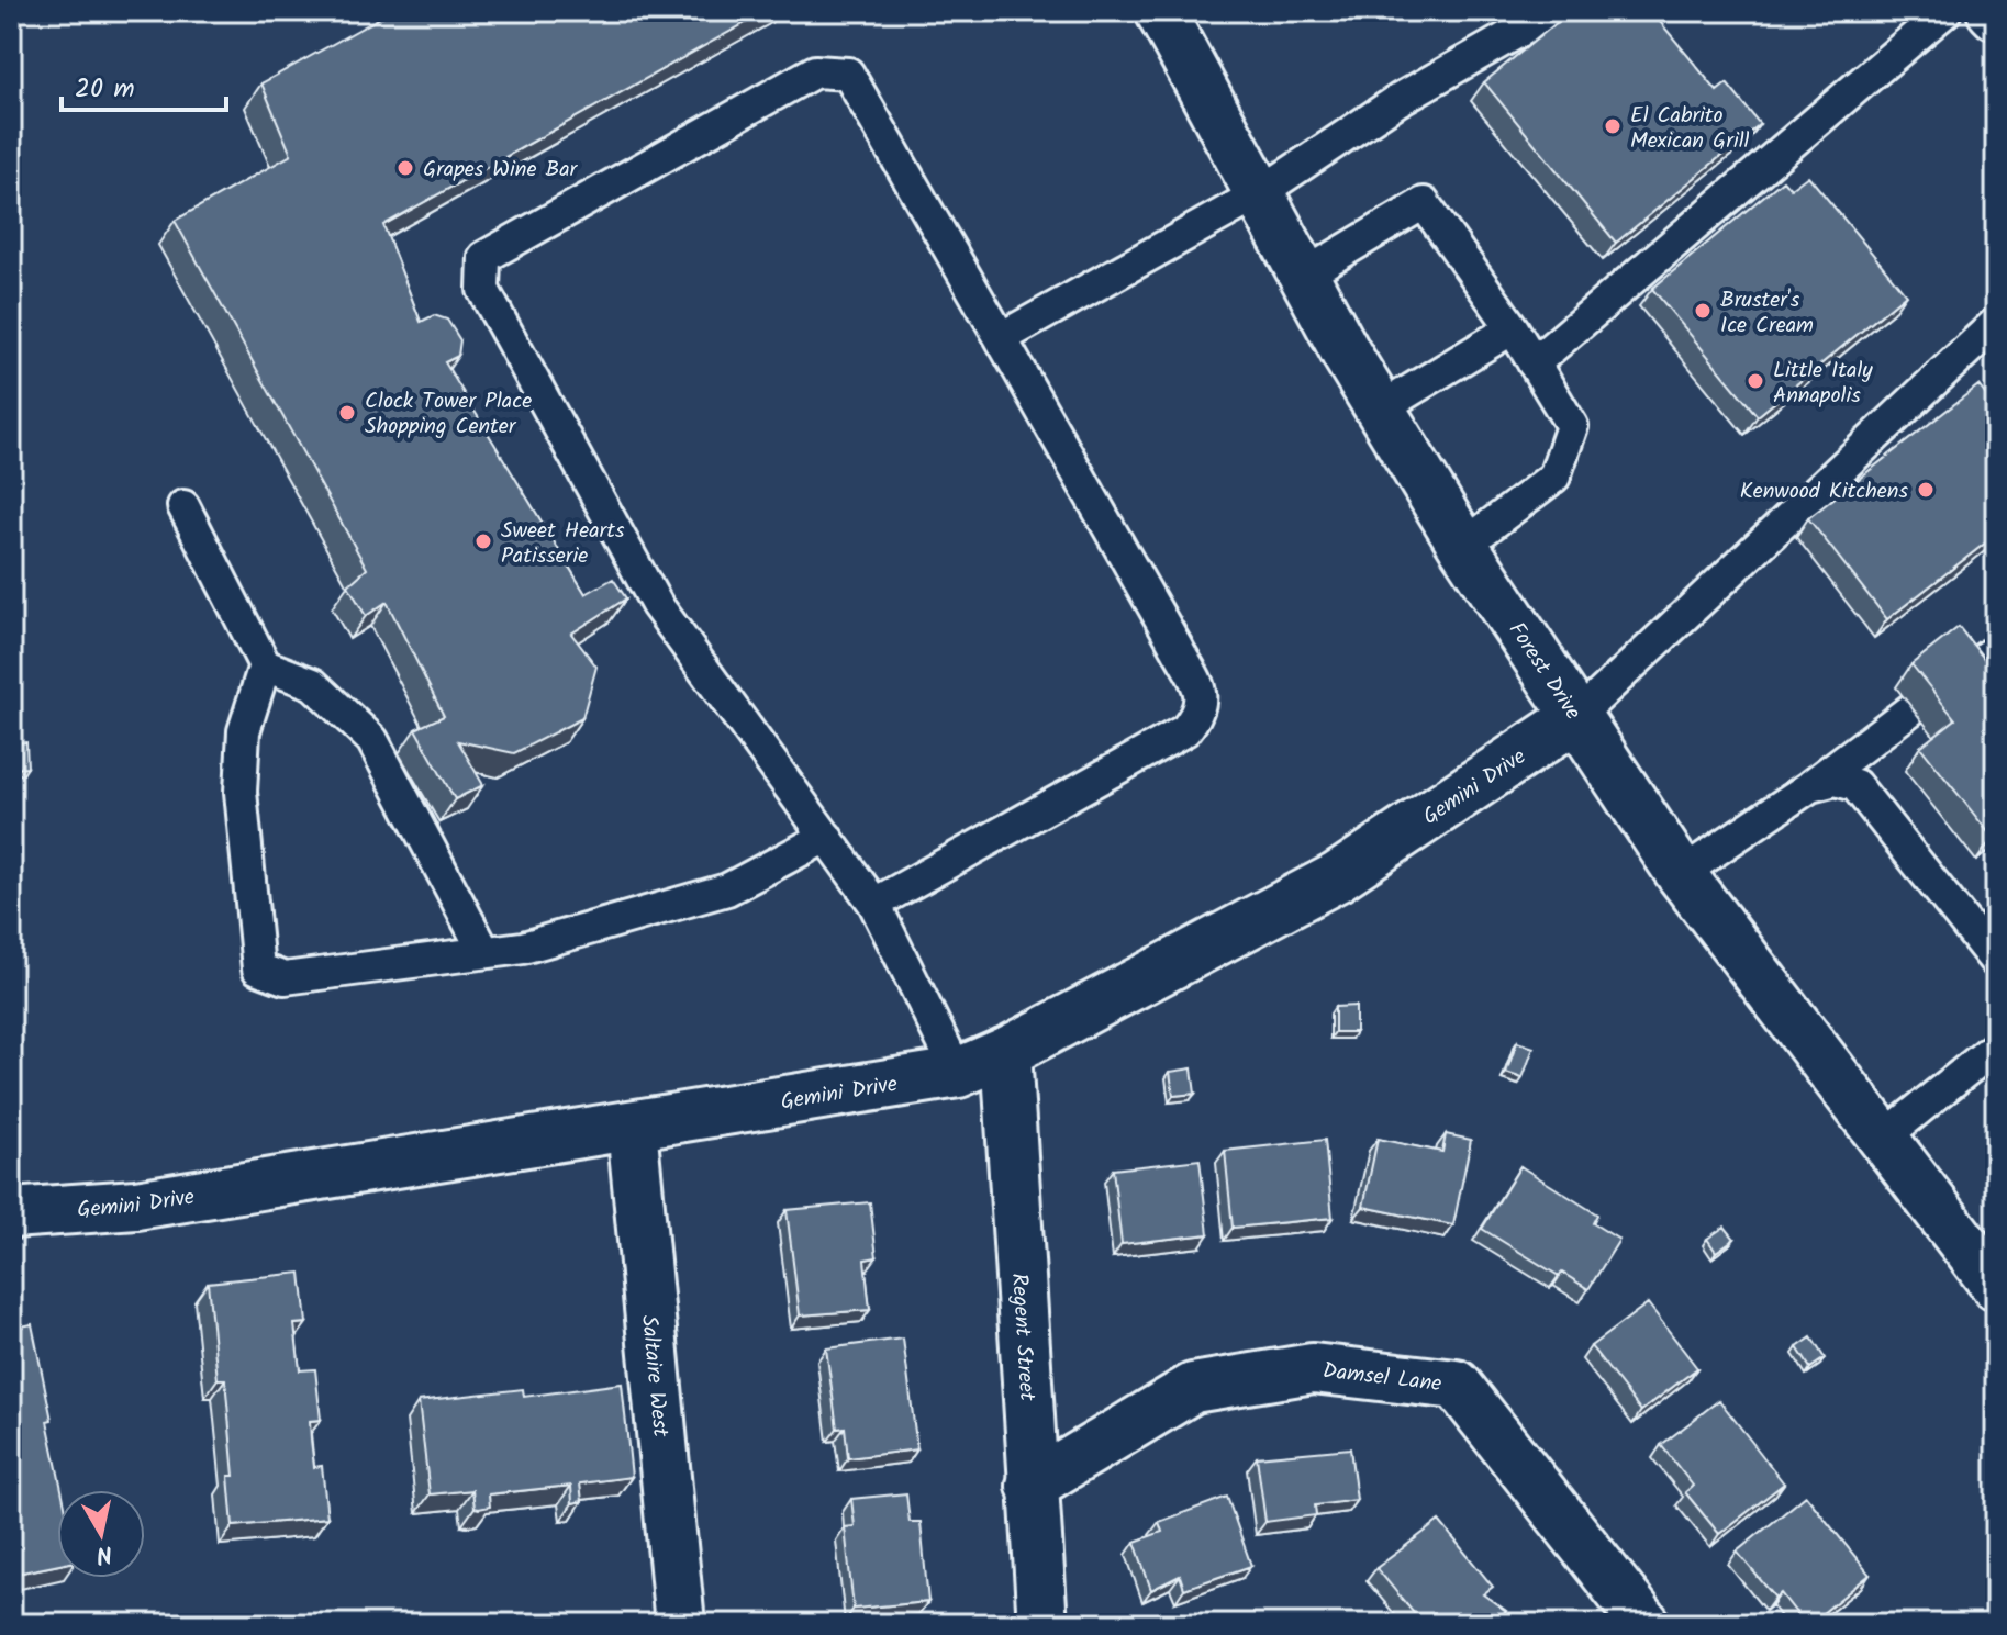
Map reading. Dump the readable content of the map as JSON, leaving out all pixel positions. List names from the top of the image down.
{
  "streets": {
    "street": [
      "Forest Drive",
      "Gemini Drive",
      "Regent Street",
      "Saltaire West",
      "Damsel Lane"
    ]
  },
  "crossings": [
    ["Forest Drive", "Gemini Drive"],
    ["Gemini Drive", "Regent Street"],
    ["Gemini Drive", "Saltaire West"],
    ["Regent Street", "Damsel Lane"]
  ],
  "places": [
    "El Cabrito Mexican Grill",
    "Grapes Wine Bar",
    "Bruster's Ice Cream",
    "Little Italy Annapolis",
    "Clock Tower Place Shopping Center",
    "Kenwood Kitchens",
    "Sweet Hearts Patisserie"
  ],
  "scale_bar": "20 m",
  "north": "bottom"
}
